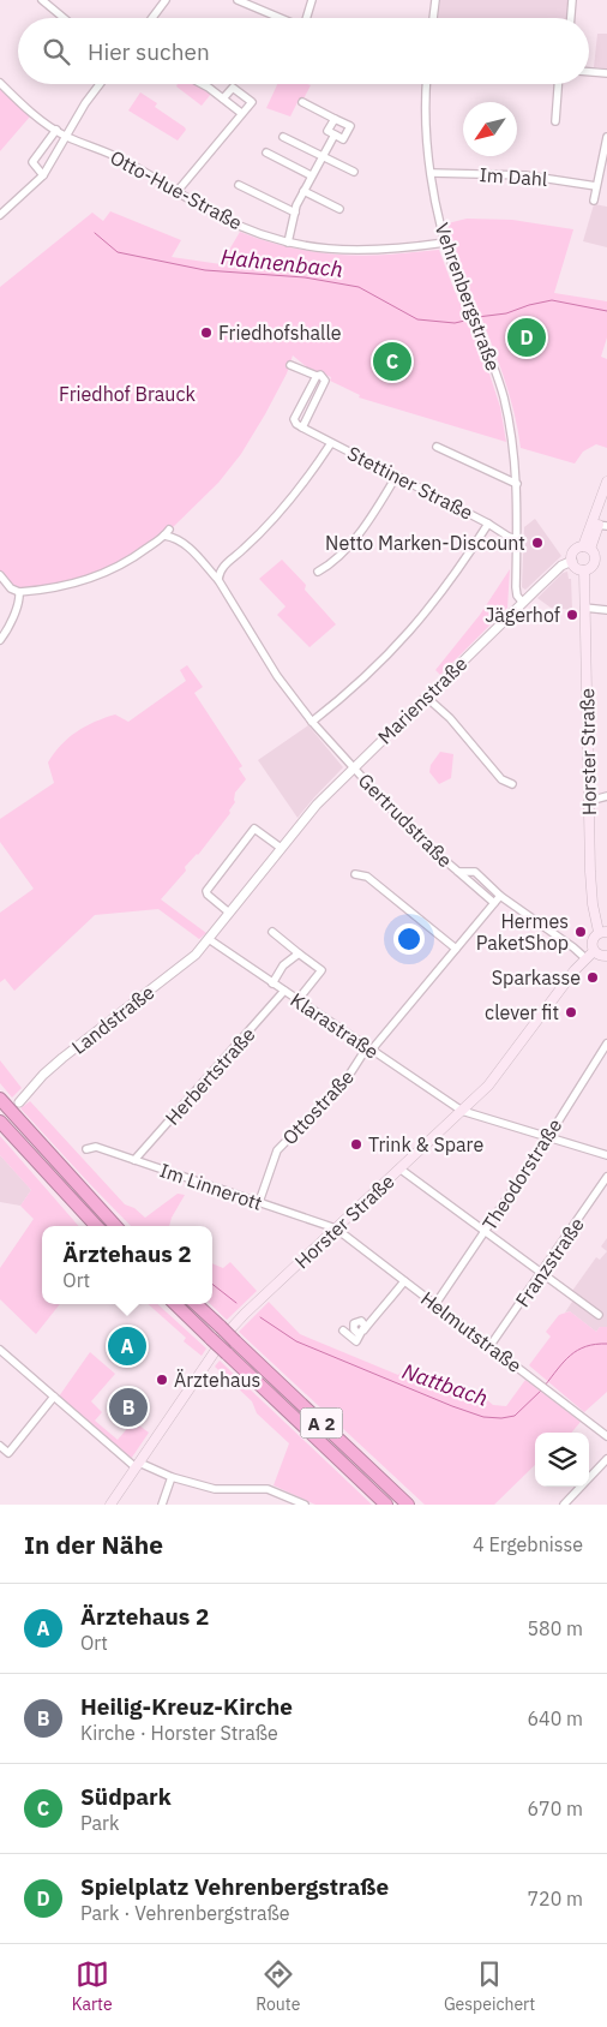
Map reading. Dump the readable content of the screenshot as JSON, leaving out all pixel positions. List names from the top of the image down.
{
  "streets": {
    "highway": ["A 2"],
    "main road": ["Horster Straße"],
    "street": [
      "Im Dahl",
      "Otto-Hue-Straße",
      "Vehrenbergstraße",
      "Stettiner Straße",
      "Marienstraße",
      "Gertrudstraße",
      "Landstraße",
      "Klarastraße",
      "Herbertstraße",
      "Ottostraße",
      "Theodorstraße",
      "Im Linnerott",
      "Franzstraße",
      "Helmutstraße"
    ]
  },
  "crossings": [
    ["Im Dahl", "Vehrenbergstraße"],
    ["Otto-Hue-Straße", "Vehrenbergstraße"],
    ["Vehrenbergstraße", "Stettiner Straße"],
    ["Vehrenbergstraße", "Marienstraße"],
    ["Marienstraße", "Horster Straße"],
    ["Marienstraße", "Gertrudstraße"],
    ["Marienstraße", "Landstraße"],
    ["Marienstraße", "Klarastraße"],
    ["Horster Straße", "Gertrudstraße"],
    ["Horster Straße", "Klarastraße"],
    ["Horster Straße", "Im Linnerott"],
    ["Horster Straße", "Helmutstraße"],
    ["Gertrudstraße", "Ottostraße"],
    ["Landstraße", "Klarastraße"],
    ["Klarastraße", "Herbertstraße"],
    ["Klarastraße", "Ottostraße"],
    ["Klarastraße", "Theodorstraße"],
    ["Herbertstraße", "Im Linnerott"],
    ["Ottostraße", "Im Linnerott"],
    ["Theodorstraße", "Helmutstraße"],
    ["Im Linnerott", "Helmutstraße"],
    ["Franzstraße", "Helmutstraße"]
  ],
  "water": ["Hahnenbach", "Nattbach"],
  "parks": ["Friedhof Brauck"],
  "places": [
    "Friedhofshalle",
    "Netto Marken-Discount",
    "Jägerhof",
    "Hermes PaketShop",
    "Sparkasse",
    "clever fit",
    "Trink & Spare",
    "Ärztehaus"
  ],
  "north": "bottom left",
  "page": {
    "search": "Hier suchen",
    "pins": [
      "D",
      "C",
      "A",
      "B"
    ],
    "popup": ["Ärztehaus 2", "Ort"],
    "heading": ["In der Nähe", "4 Ergebnisse"],
    "list": [
      {
        "mark": "A",
        "name": "Ärztehaus 2",
        "note": "Ort",
        "value": "580 m"
      },
      {
        "mark": "B",
        "name": "Heilig-Kreuz-Kirche",
        "note": "Kirche · Horster Straße",
        "value": "640 m"
      },
      {
        "mark": "C",
        "name": "Südpark",
        "note": "Park",
        "value": "670 m"
      },
      {
        "mark": "D",
        "name": "Spielplatz Vehrenbergstraße",
        "note": "Park · Vehrenbergstraße",
        "value": "720 m"
      }
    ],
    "nav": ["Karte", "Route", "Gespeichert"]
  }
}
